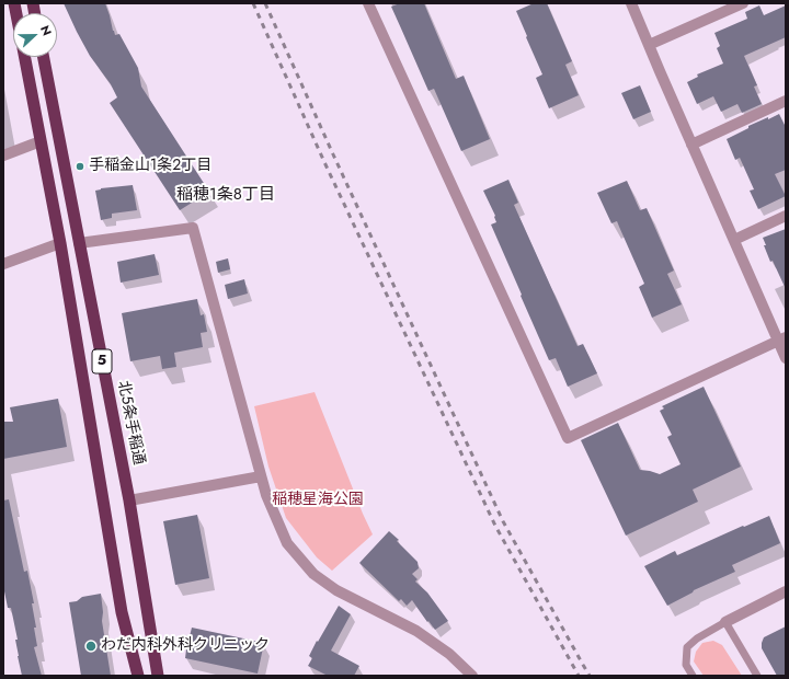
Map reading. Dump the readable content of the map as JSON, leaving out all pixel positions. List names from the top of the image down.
{
  "streets": {
    "highway": ["5", "北5条手稲通"]
  },
  "districts": ["稲穂1条8丁目"],
  "parks": ["稲穂星海公園"],
  "places": ["手稲金山1条2丁目", "わだ内科外科クリニック"],
  "north": "right"
}
